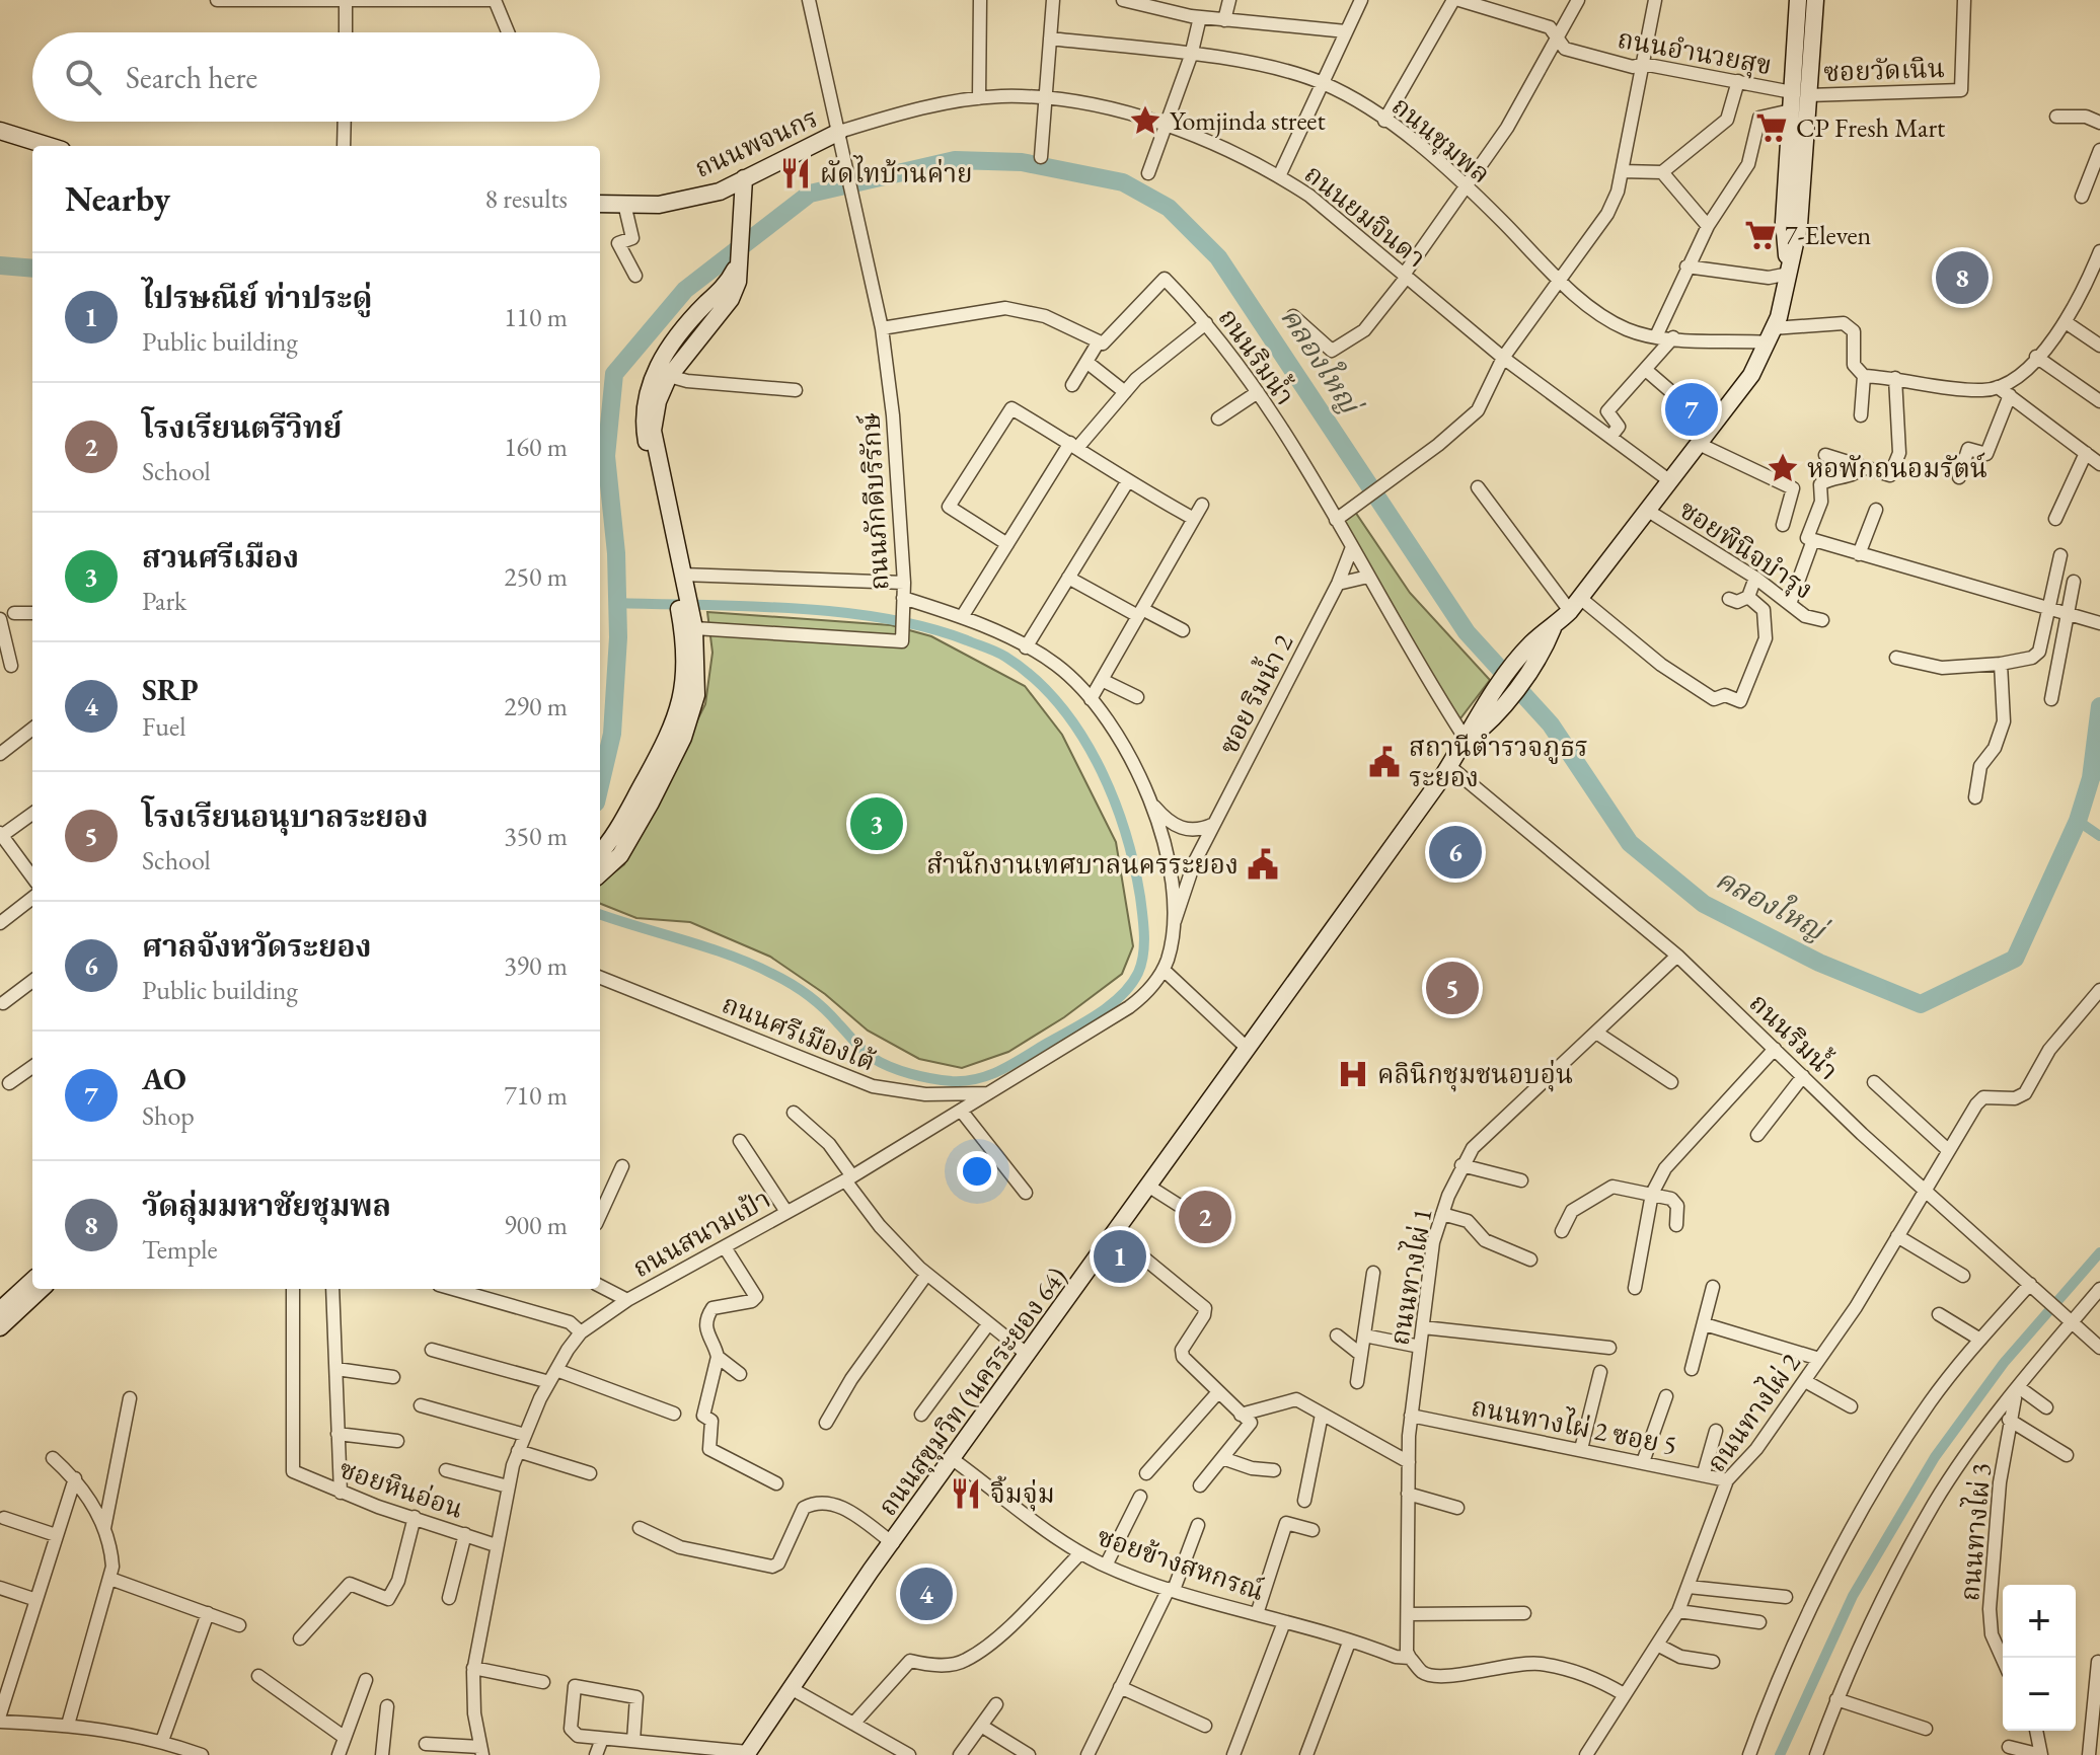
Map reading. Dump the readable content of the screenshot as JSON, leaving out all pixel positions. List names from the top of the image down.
{
  "streets": {
    "street": [
      "ถนนอำนวยสุข",
      "ซอยวัดเนิน",
      "ถนนชุมพล",
      "ถนนพจนกร",
      "ถนนยมจินดา",
      "ถนนริมน้ำ",
      "ถนนภักดีบริรักษ์",
      "ซอยพินิจบำรุง",
      "ซอย ริมน้ำ 2",
      "ถนนศรีเมืองใต้",
      "ถนนสนามเป้า",
      "ถนนทางไผ่ 1",
      "ถนนสุขุมวิท (นครระยอง 64)",
      "ถนนทางไผ่ 2",
      "ถนนทางไผ่ 2 ซอย 5",
      "ซอยหินอ่อน",
      "ถนนทางไผ่ 3",
      "ซอยข้างสหกรณ์"
    ]
  },
  "crossings": [
    ["ถนนอำนวยสุข", "ซอยวัดเนิน"],
    ["ถนนอำนวยสุข", "ถนนสุขุมวิท (นครระยอง 64)"],
    ["ซอยวัดเนิน", "ถนนสุขุมวิท (นครระยอง 64)"],
    ["ถนนชุมพล", "ถนนสุขุมวิท (นครระยอง 64)"],
    ["ถนนพจนกร", "ถนนยมจินดา"],
    ["ถนนพจนกร", "ถนนภักดีบริรักษ์"],
    ["ถนนยมจินดา", "ถนนภักดีบริรักษ์"],
    ["ถนนยมจินดา", "ถนนสุขุมวิท (นครระยอง 64)"],
    ["ถนนริมน้ำ", "ซอย ริมน้ำ 2"],
    ["ถนนริมน้ำ", "ถนนทางไผ่ 1"],
    ["ถนนริมน้ำ", "ถนนสุขุมวิท (นครระยอง 64)"],
    ["ถนนริมน้ำ", "ถนนทางไผ่ 2"],
    ["ซอยพินิจบำรุง", "ถนนสุขุมวิท (นครระยอง 64)"],
    ["ถนนศรีเมืองใต้", "ถนนสนามเป้า"],
    ["ถนนสนามเป้า", "ซอยหินอ่อน"],
    ["ถนนทางไผ่ 1", "ถนนทางไผ่ 2 ซอย 5"],
    ["ถนนทางไผ่ 1", "ซอยข้างสหกรณ์"],
    ["ถนนสุขุมวิท (นครระยอง 64)", "ซอยข้างสหกรณ์"],
    ["ถนนทางไผ่ 2", "ถนนทางไผ่ 2 ซอย 5"],
    ["ถนนทางไผ่ 2", "ซอยข้างสหกรณ์"]
  ],
  "water": ["คลองใหญ่"],
  "places": {
    "place": ["Yomjinda street", "หอพักถนอมรัตน์"],
    "supermarket": ["CP Fresh Mart", "7-Eleven"],
    "restaurant": ["ผัดไทบ้านค่าย", "จิ้มจุ่ม"],
    "public building": ["สถานีตำรวจภูธร ระยอง", "สำนักงานเทศบาลนครระยอง"],
    "hospital": ["คลินิกชุมชนอบอุ่น"]
  },
  "page": {
    "search": "Search here",
    "heading": ["Nearby", "8 results"],
    "pins": [
      "8",
      "7",
      "3",
      "6",
      "5",
      "2",
      "1",
      "4"
    ],
    "list": [
      {
        "mark": "1",
        "name": "ไปรษณีย์ ท่าประดู่",
        "note": "Public building",
        "value": "110 m"
      },
      {
        "mark": "2",
        "name": "โรงเรียนตรีวิทย์",
        "note": "School",
        "value": "160 m"
      },
      {
        "mark": "3",
        "name": "สวนศรีเมือง",
        "note": "Park",
        "value": "250 m"
      },
      {
        "mark": "4",
        "name": "SRP",
        "note": "Fuel",
        "value": "290 m"
      },
      {
        "mark": "5",
        "name": "โรงเรียนอนุบาลระยอง",
        "note": "School",
        "value": "350 m"
      },
      {
        "mark": "6",
        "name": "ศาลจังหวัดระยอง",
        "note": "Public building",
        "value": "390 m"
      },
      {
        "mark": "7",
        "name": "AO",
        "note": "Shop",
        "value": "710 m"
      },
      {
        "mark": "8",
        "name": "วัดลุ่มมหาชัยชุมพล",
        "note": "Temple",
        "value": "900 m"
      }
    ],
    "map_buttons": ["+", "−"]
  }
}
